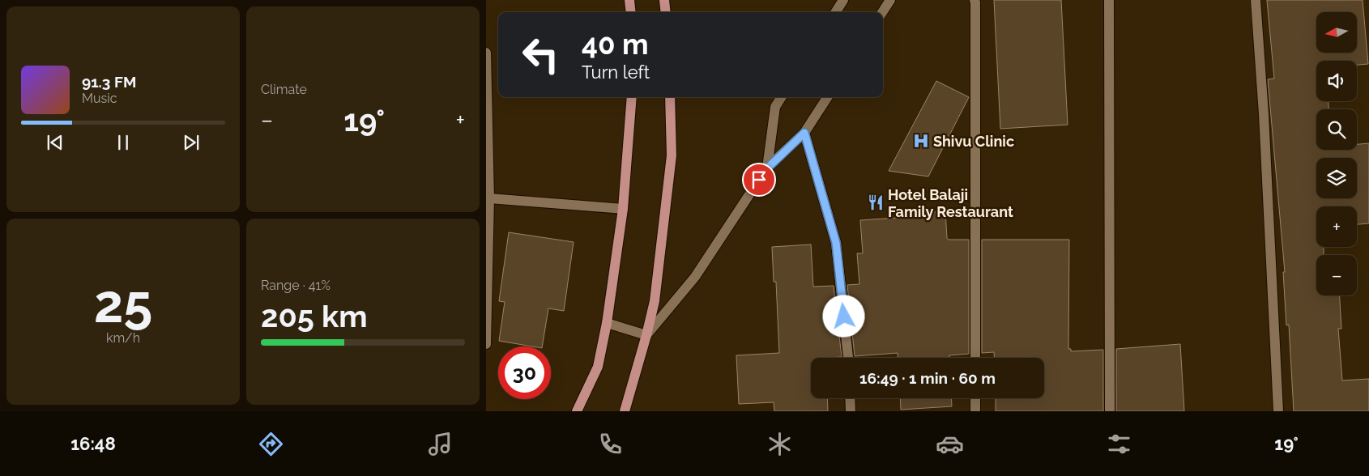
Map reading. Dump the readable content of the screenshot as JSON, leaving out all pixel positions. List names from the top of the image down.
{
  "places": {
    "hospital": ["Shivu Clinic"],
    "restaurant": ["Hotel Balaji Family Restaurant"]
  },
  "north": "left",
  "page": {
    "tile": [
      "Climate",
      ["25", "km/h"],
      ["Range · 41%", "205 km"]
    ],
    "map_buttons": ["+", "−"],
    "turn": ["40 m", "Turn left"],
    "song": ["91.3 FM", "Music"],
    "heat": ["−", "19°", "+"],
    "limit": "30",
    "trip": "16:49 · 1 min · 60 m",
    "tabs": ["16:48", "19°"]
  }
}
